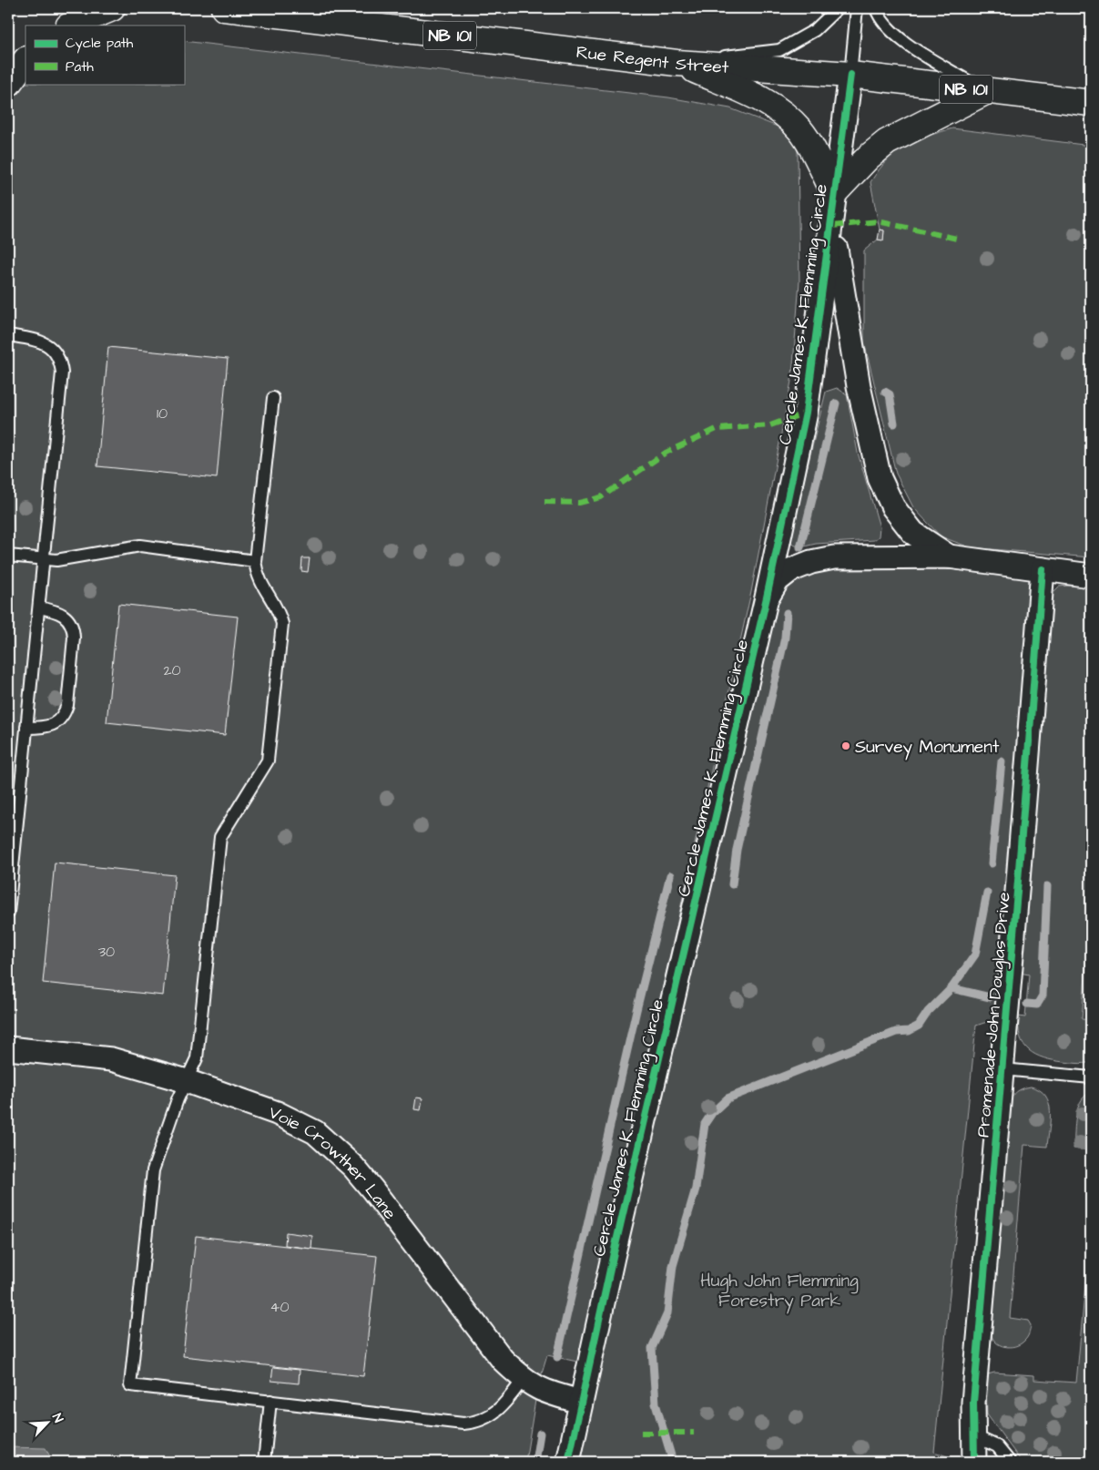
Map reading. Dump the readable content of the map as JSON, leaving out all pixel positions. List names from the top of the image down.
{
  "streets": {
    "main road": ["NB 101", "Rue Regent Street"],
    "street": ["Cercle James K. Flemming Circle", "Promenade John Douglas Drive", "Voie Crowther Lane"]
  },
  "crossings": [
    ["Rue Regent Street", "Cercle James K. Flemming Circle"],
    ["Cercle James K. Flemming Circle", "Promenade John Douglas Drive"],
    ["Cercle James K. Flemming Circle", "Voie Crowther Lane"]
  ],
  "parks": ["Hugh John Flemming Forestry Park"],
  "places": ["Survey Monument"],
  "house_numbers": [
    "10",
    "20",
    "30",
    "40"
  ],
  "legend": ["Cycle path", "Path"],
  "north": "top right"
}
